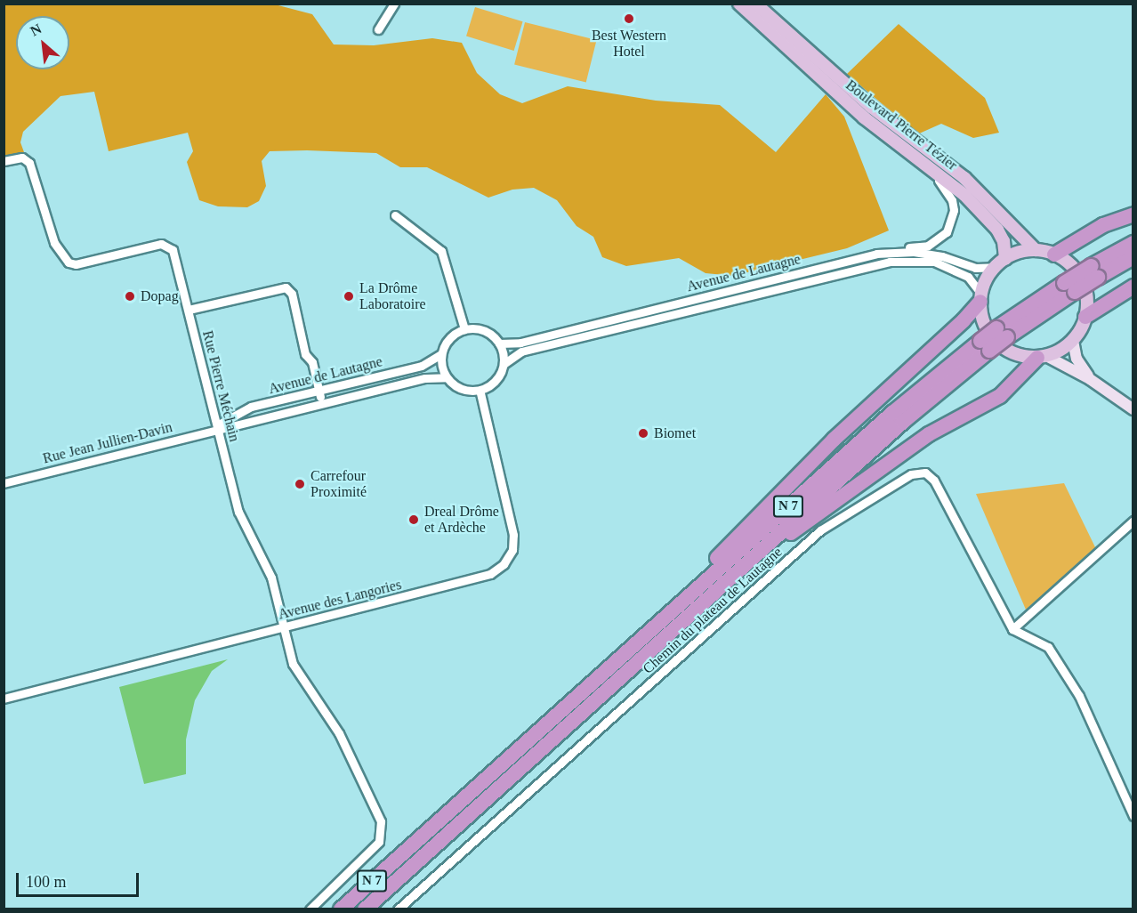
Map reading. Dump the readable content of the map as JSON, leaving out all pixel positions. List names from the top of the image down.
{
  "streets": {
    "highway": ["N 7"],
    "main road": ["Boulevard Pierre Tézier"],
    "street": [
      "Avenue de Lautagne",
      "Rue Pierre Méchain",
      "Rue Jean Jullien-Davin",
      "Avenue des Langories",
      "Chemin du plateau de Lautagne"
    ]
  },
  "crossings": [
    ["Boulevard Pierre Tézier", "Avenue de Lautagne"],
    ["Avenue de Lautagne", "Rue Pierre Méchain"],
    ["Avenue de Lautagne", "Rue Jean Jullien-Davin"],
    ["Avenue de Lautagne", "Avenue des Langories"],
    ["Rue Pierre Méchain", "Rue Jean Jullien-Davin"],
    ["Rue Pierre Méchain", "Avenue des Langories"]
  ],
  "places": [
    "Best Western Hotel",
    "Dopag",
    "La Drôme Laboratoire",
    "Biomet",
    "Carrefour Proximité",
    "Dreal Drôme et Ardèche"
  ],
  "scale_bar": "100 m",
  "north": "top left"
}
